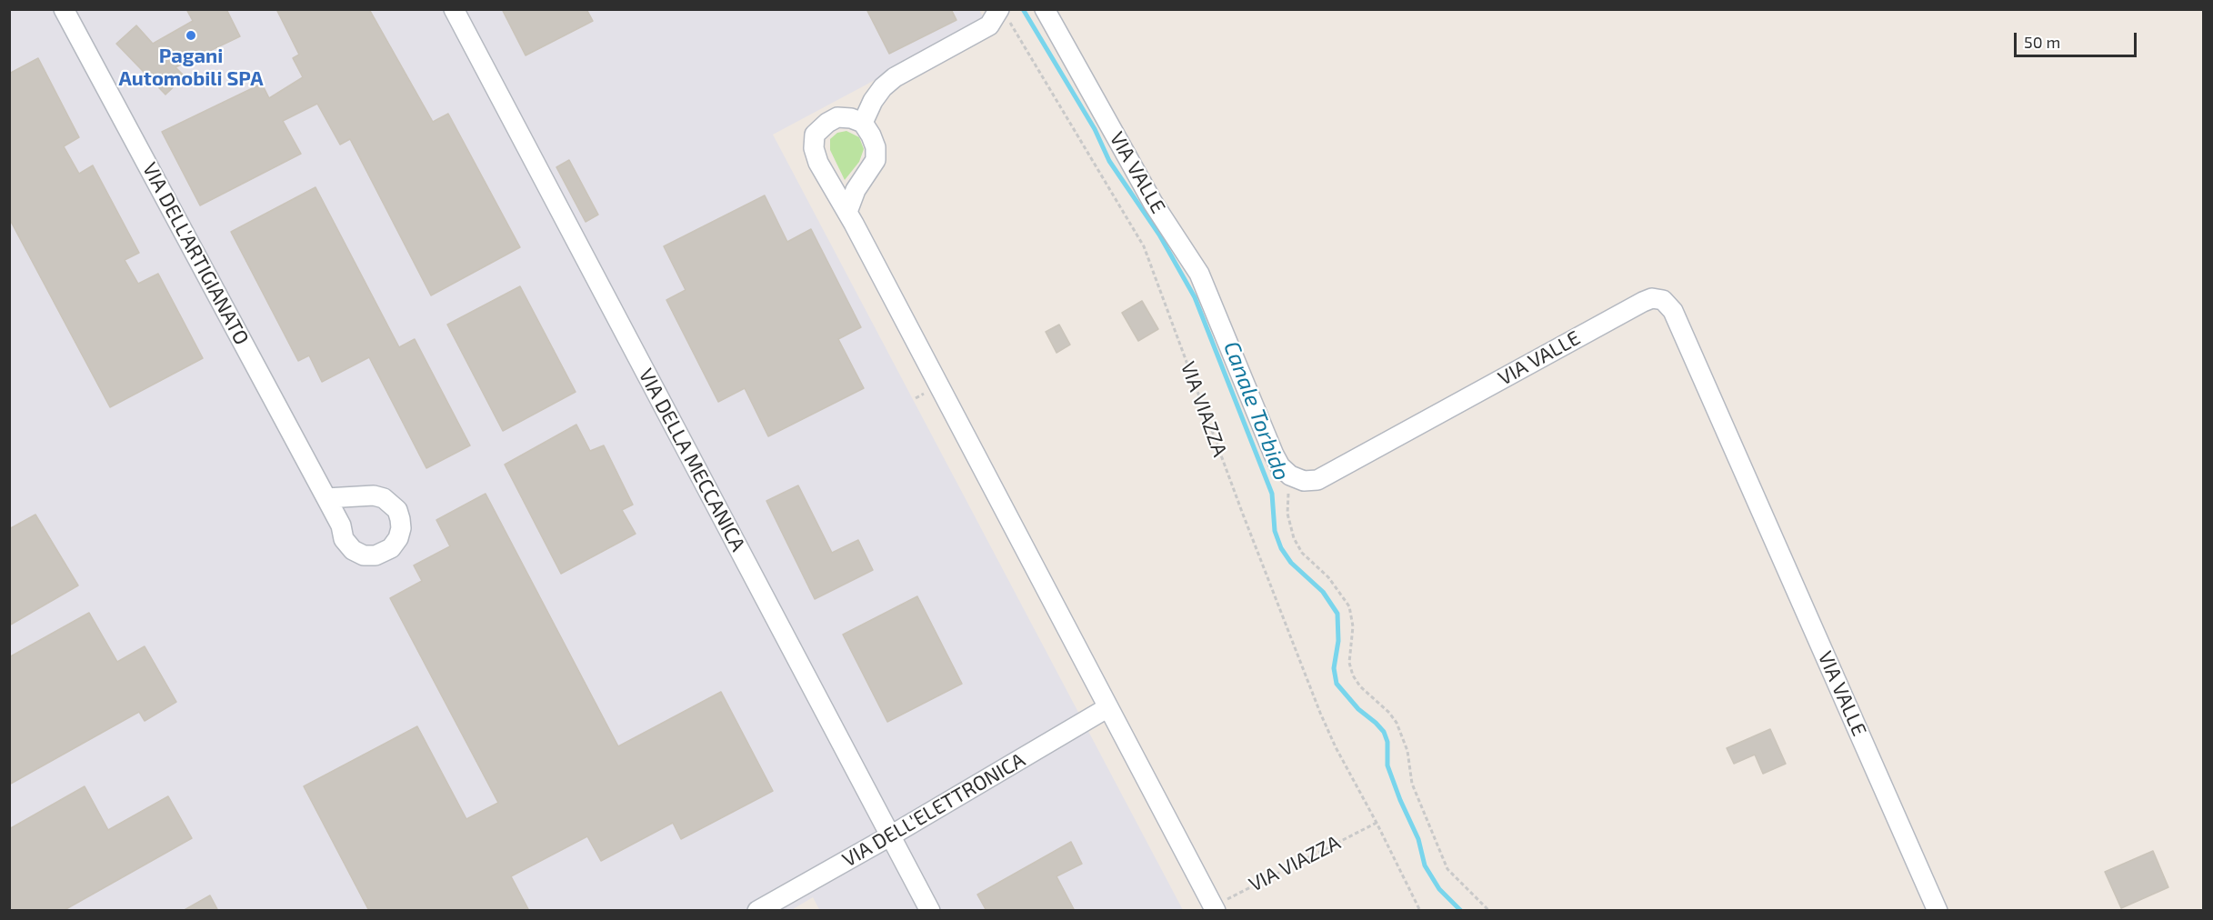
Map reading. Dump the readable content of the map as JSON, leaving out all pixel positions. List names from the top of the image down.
{
  "streets": {
    "street": [
      "VIA VALLE",
      "VIA DELL'ARTIGIANATO",
      "VIA DELLA MECCANICA",
      "VIA DELL'ELETTRONICA"
    ],
    "path": ["VIA VIAZZA"]
  },
  "crossings": [
    ["VIA DELLA MECCANICA", "VIA DELL'ELETTRONICA"]
  ],
  "water": ["Canale Torbido"],
  "places": ["Pagani Automobili SPA"],
  "scale_bar": "50 m"
}
